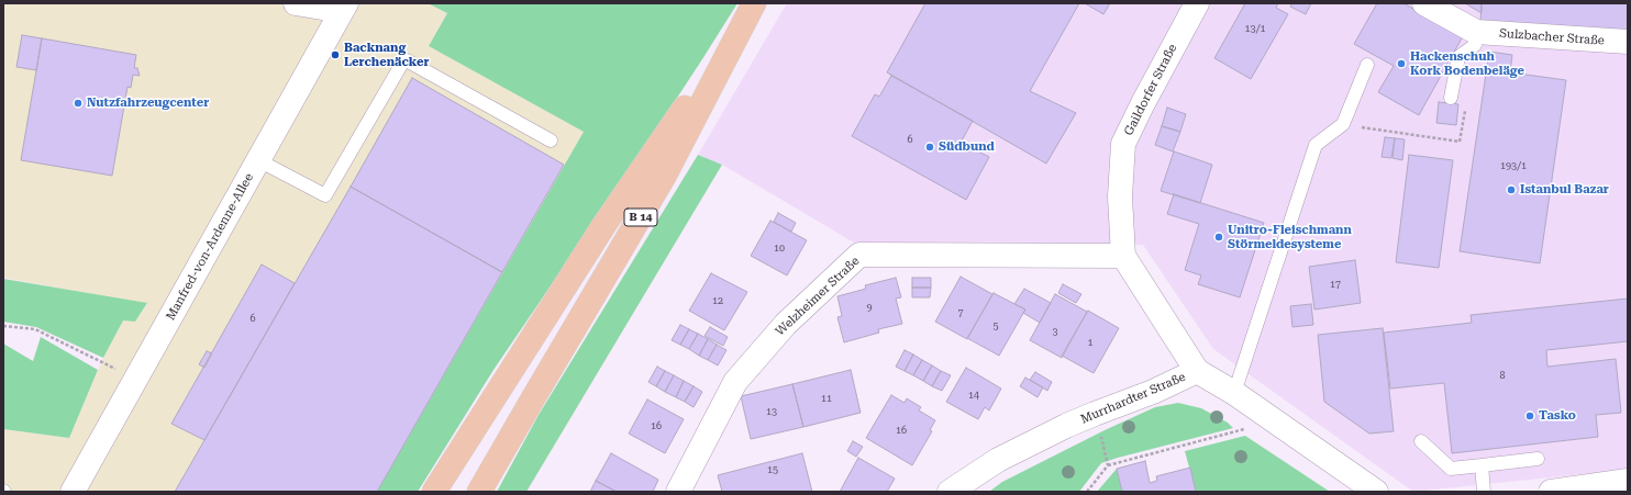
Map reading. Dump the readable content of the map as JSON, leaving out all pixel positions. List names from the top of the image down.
{
  "streets": {
    "main road": ["B 14"],
    "street": [
      "Sulzbacher Straße",
      "Gaildorfer Straße",
      "Manfred-von-Ardenne-Allee",
      "Welzheimer Straße",
      "Murrhardter Straße"
    ]
  },
  "crossings": [
    ["Gaildorfer Straße", "Welzheimer Straße"],
    ["Gaildorfer Straße", "Murrhardter Straße"]
  ],
  "places": [
    "Backnang Lerchenäcker",
    "Hackenschuh Kork Bodenbeläge",
    "Nutzfahrzeugcenter",
    "Südbund",
    "Istanbul Bazar",
    "Unitro-Fleischmann Störmeldesysteme",
    "Tasko"
  ],
  "house_numbers": [
    "13/1",
    "6",
    "193/1",
    "10",
    "17",
    "12",
    "9",
    "7",
    "6",
    "5",
    "3",
    "1",
    "8",
    "14",
    "11",
    "13",
    "16",
    "16",
    "15"
  ]
}
